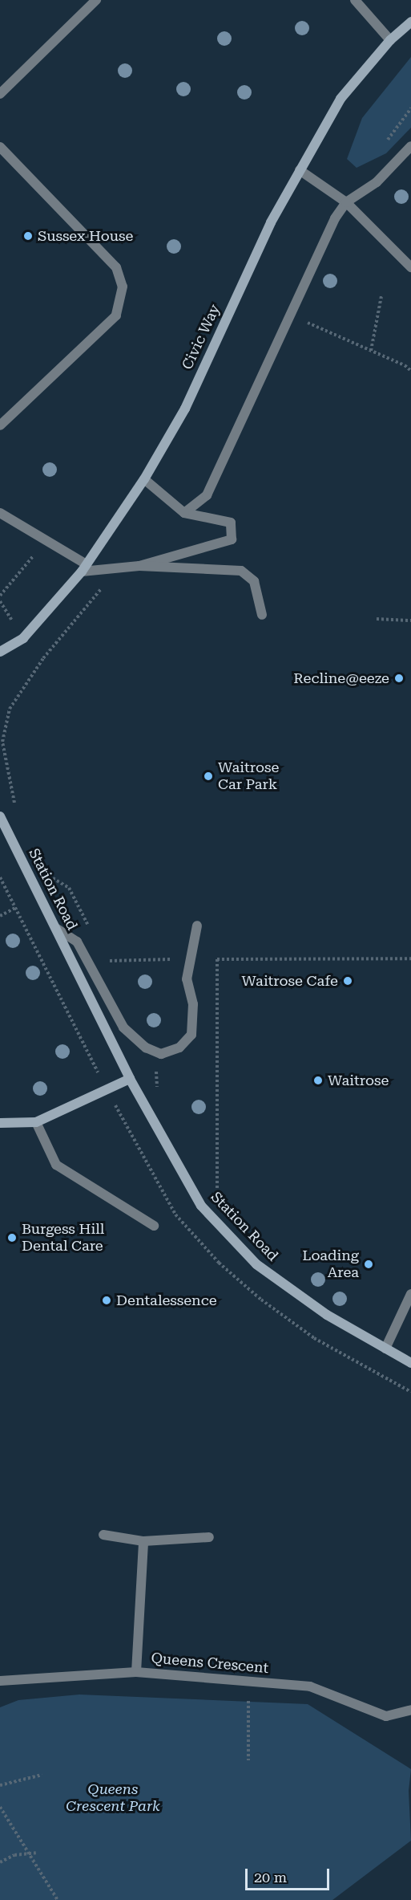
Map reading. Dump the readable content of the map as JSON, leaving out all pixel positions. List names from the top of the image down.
{
  "streets": {
    "street": ["Civic Way", "Station Road", "Queens Crescent"]
  },
  "parks": ["Queens Crescent Park"],
  "places": [
    "Sussex House",
    "Recline@eeze",
    "Waitrose Car Park",
    "Waitrose Cafe",
    "Waitrose",
    "Burgess Hill Dental Care",
    "Loading Area",
    "Dentalessence"
  ],
  "scale_bar": "20 m"
}
